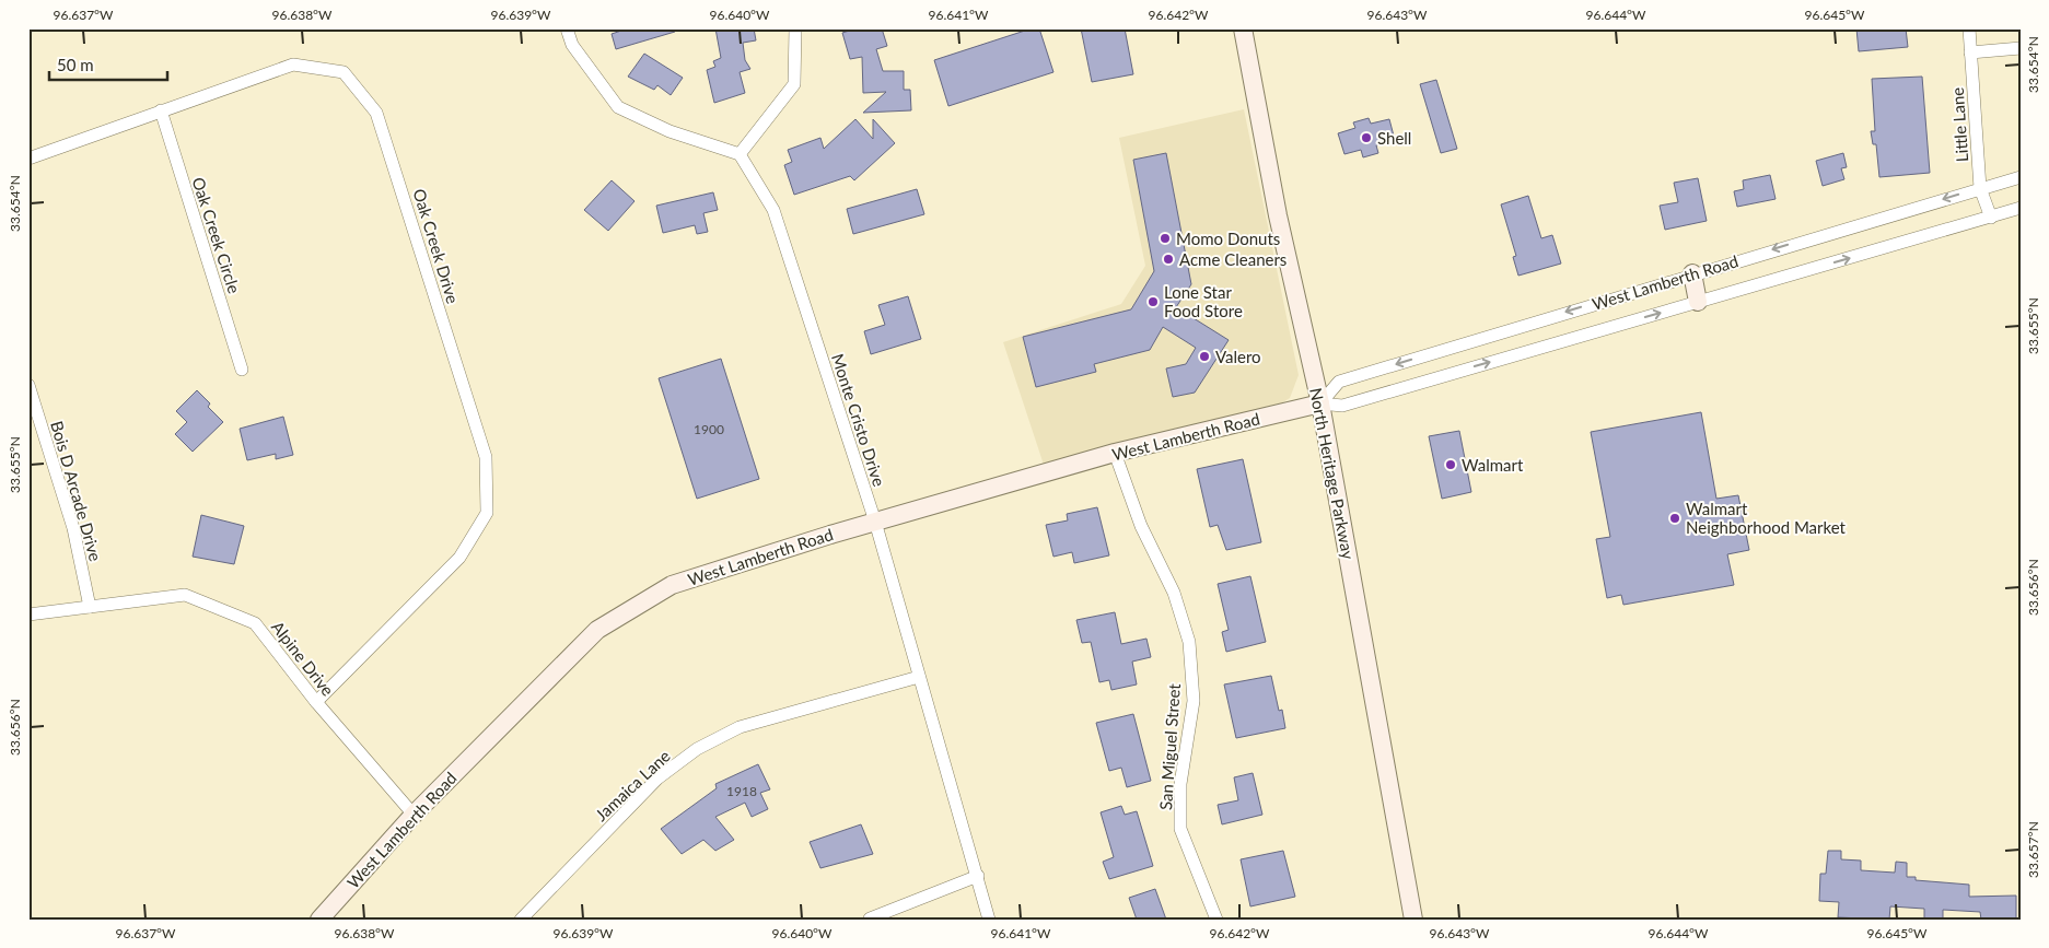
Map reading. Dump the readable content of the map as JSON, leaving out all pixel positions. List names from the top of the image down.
{
  "streets": {
    "street": [
      "Little Lane",
      "Oak Creek Circle",
      "Oak Creek Drive",
      "West Lamberth Road",
      "Monte Cristo Drive",
      "North Heritage Parkway",
      "Bois D Arcade Drive",
      "Alpine Drive",
      "San Miguel Street",
      "Jamaica Lane"
    ]
  },
  "crossings": [
    ["Little Lane", "West Lamberth Road"],
    ["Oak Creek Circle", "Oak Creek Drive"],
    ["Oak Creek Drive", "Alpine Drive"],
    ["West Lamberth Road", "Monte Cristo Drive"],
    ["West Lamberth Road", "North Heritage Parkway"],
    ["West Lamberth Road", "Alpine Drive"],
    ["West Lamberth Road", "San Miguel Street"],
    ["Monte Cristo Drive", "Jamaica Lane"],
    ["Bois D Arcade Drive", "Alpine Drive"]
  ],
  "places": [
    "Shell",
    "Momo Donuts",
    "Acme Cleaners",
    "Lone Star Food Store",
    "Valero",
    "Walmart",
    "Walmart Neighborhood Market"
  ],
  "house_numbers": ["1900", "1918"],
  "scale_bar": "50 m",
  "coordinates": [
    "96.637°W",
    "96.638°W",
    "96.639°W",
    "96.640°W",
    "96.641°W",
    "96.642°W",
    "96.643°W",
    "96.644°W",
    "96.645°W",
    "33.654°N",
    "33.655°N",
    "33.656°N",
    "33.657°N"
  ]
}
